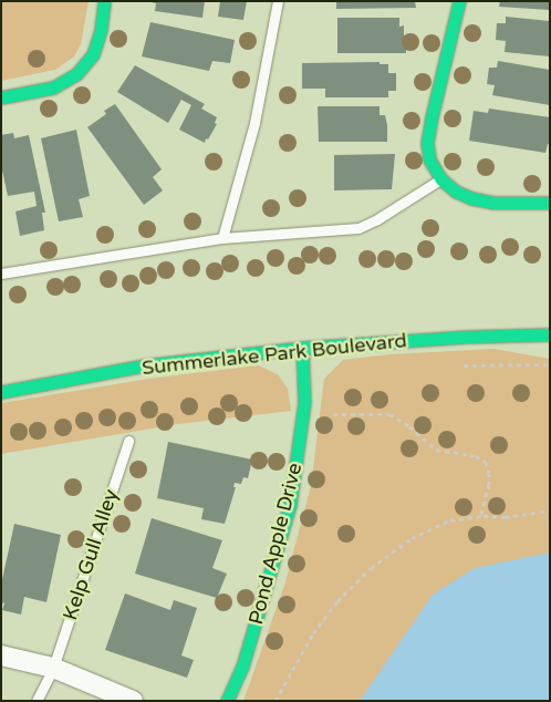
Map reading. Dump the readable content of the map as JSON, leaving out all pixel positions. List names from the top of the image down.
{
  "streets": {
    "street": ["Summerlake Park Boulevard", "Pond Apple Drive"],
    "lane": ["Kelp Gull Alley"]
  },
  "crossings": [
    ["Summerlake Park Boulevard", "Pond Apple Drive"]
  ]
}
